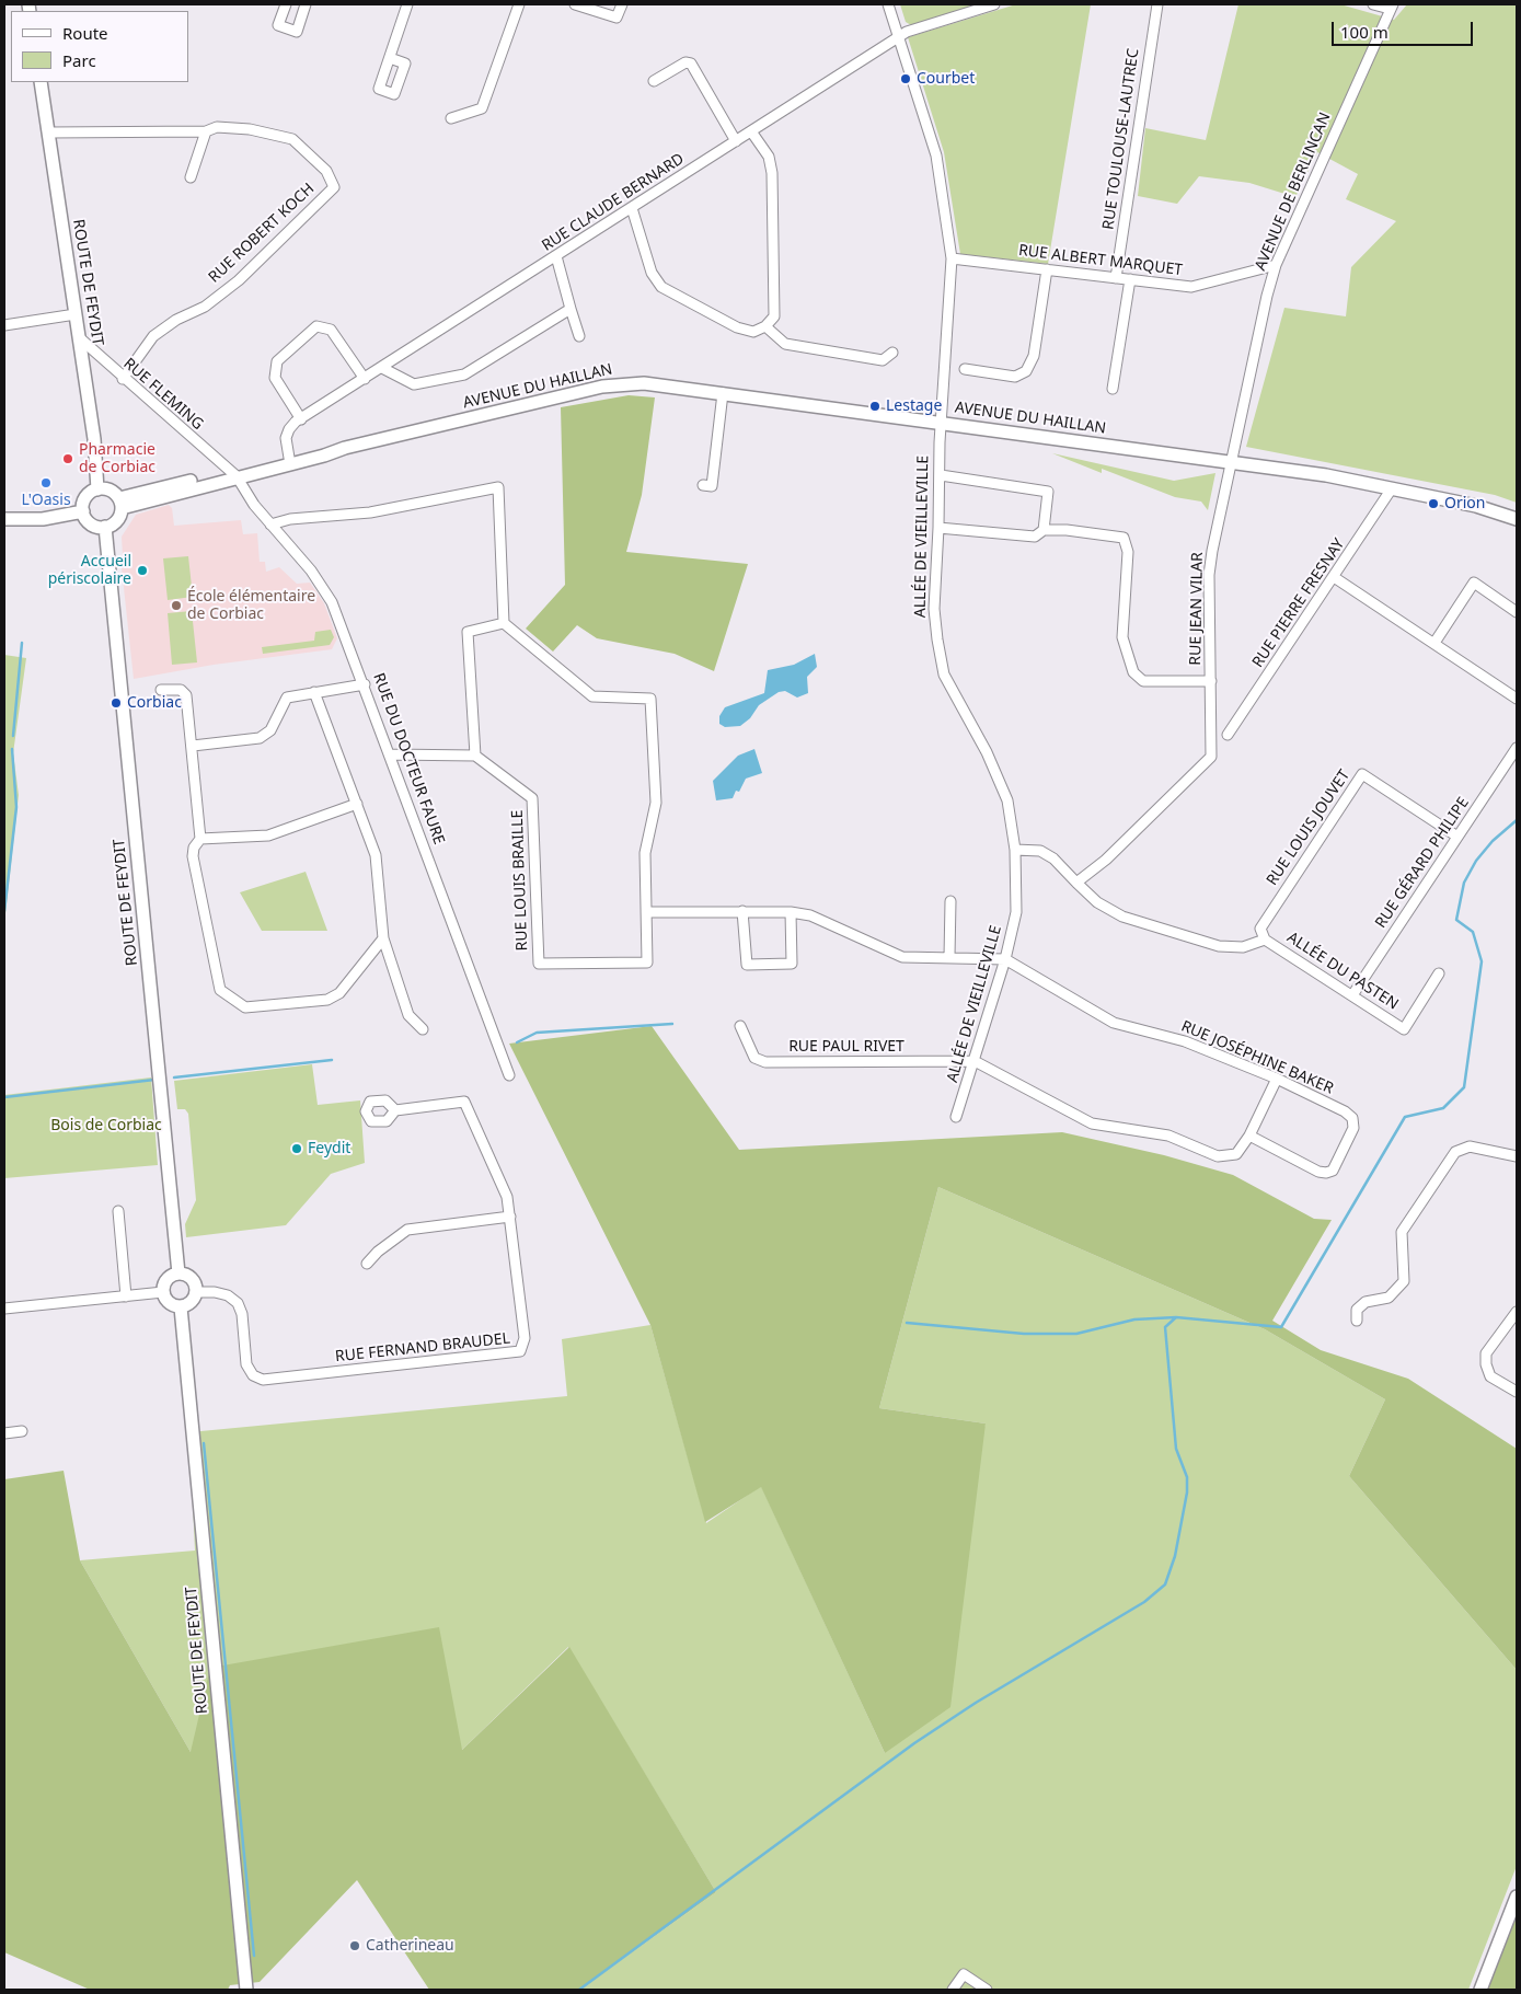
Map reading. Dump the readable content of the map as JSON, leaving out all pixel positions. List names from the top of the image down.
{
  "streets": {
    "street": [
      "RUE TOULOUSE-LAUTREC",
      "AVENUE DE BERLINCAN",
      "RUE CLAUDE BERNARD",
      "RUE ROBERT KOCH",
      "RUE ALBERT MARQUET",
      "ROUTE DE FEYDIT",
      "AVENUE DU HAILLAN",
      "RUE FLEMING",
      "ALLÉE DE VIEILLEVILLE",
      "RUE PIERRE FRESNAY",
      "RUE JEAN VILAR",
      "RUE DU DOCTEUR FAURE",
      "RUE LOUIS JOUVET",
      "RUE GÉRARD PHILIPE",
      "RUE LOUIS BRAILLE",
      "ALLÉE DU PASTEN",
      "RUE PAUL RIVET",
      "RUE JOSÉPHINE BAKER",
      "RUE FERNAND BRAUDEL"
    ]
  },
  "crossings": [
    ["RUE TOULOUSE-LAUTREC", "RUE ALBERT MARQUET"],
    ["AVENUE DE BERLINCAN", "RUE ALBERT MARQUET"],
    ["AVENUE DE BERLINCAN", "AVENUE DU HAILLAN"],
    ["AVENUE DE BERLINCAN", "RUE JEAN VILAR"],
    ["RUE CLAUDE BERNARD", "AVENUE DU HAILLAN"],
    ["RUE CLAUDE BERNARD", "ALLÉE DE VIEILLEVILLE"],
    ["RUE ROBERT KOCH", "ROUTE DE FEYDIT"],
    ["RUE ROBERT KOCH", "RUE FLEMING"],
    ["RUE ALBERT MARQUET", "ALLÉE DE VIEILLEVILLE"],
    ["ROUTE DE FEYDIT", "AVENUE DU HAILLAN"],
    ["ROUTE DE FEYDIT", "RUE FLEMING"],
    ["ROUTE DE FEYDIT", "RUE FERNAND BRAUDEL"],
    ["AVENUE DU HAILLAN", "RUE FLEMING"],
    ["AVENUE DU HAILLAN", "ALLÉE DE VIEILLEVILLE"],
    ["AVENUE DU HAILLAN", "RUE PIERRE FRESNAY"],
    ["AVENUE DU HAILLAN", "RUE JEAN VILAR"],
    ["AVENUE DU HAILLAN", "RUE DU DOCTEUR FAURE"],
    ["RUE FLEMING", "RUE DU DOCTEUR FAURE"],
    ["ALLÉE DE VIEILLEVILLE", "RUE PAUL RIVET"],
    ["ALLÉE DE VIEILLEVILLE", "RUE JOSÉPHINE BAKER"],
    ["RUE LOUIS JOUVET", "RUE GÉRARD PHILIPE"],
    ["RUE LOUIS JOUVET", "ALLÉE DU PASTEN"],
    ["RUE GÉRARD PHILIPE", "ALLÉE DU PASTEN"]
  ],
  "parks": ["Bois de Corbiac"],
  "places": [
    "Courbet",
    "Lestage",
    "Pharmacie de Corbiac",
    "L'Oasis",
    "Orion",
    "Accueil périscolaire",
    "École élémentaire de Corbiac",
    "Corbiac",
    "Feydit",
    "Catherineau"
  ],
  "legend": ["Route", "Parc"],
  "scale_bar": "100 m"
}
